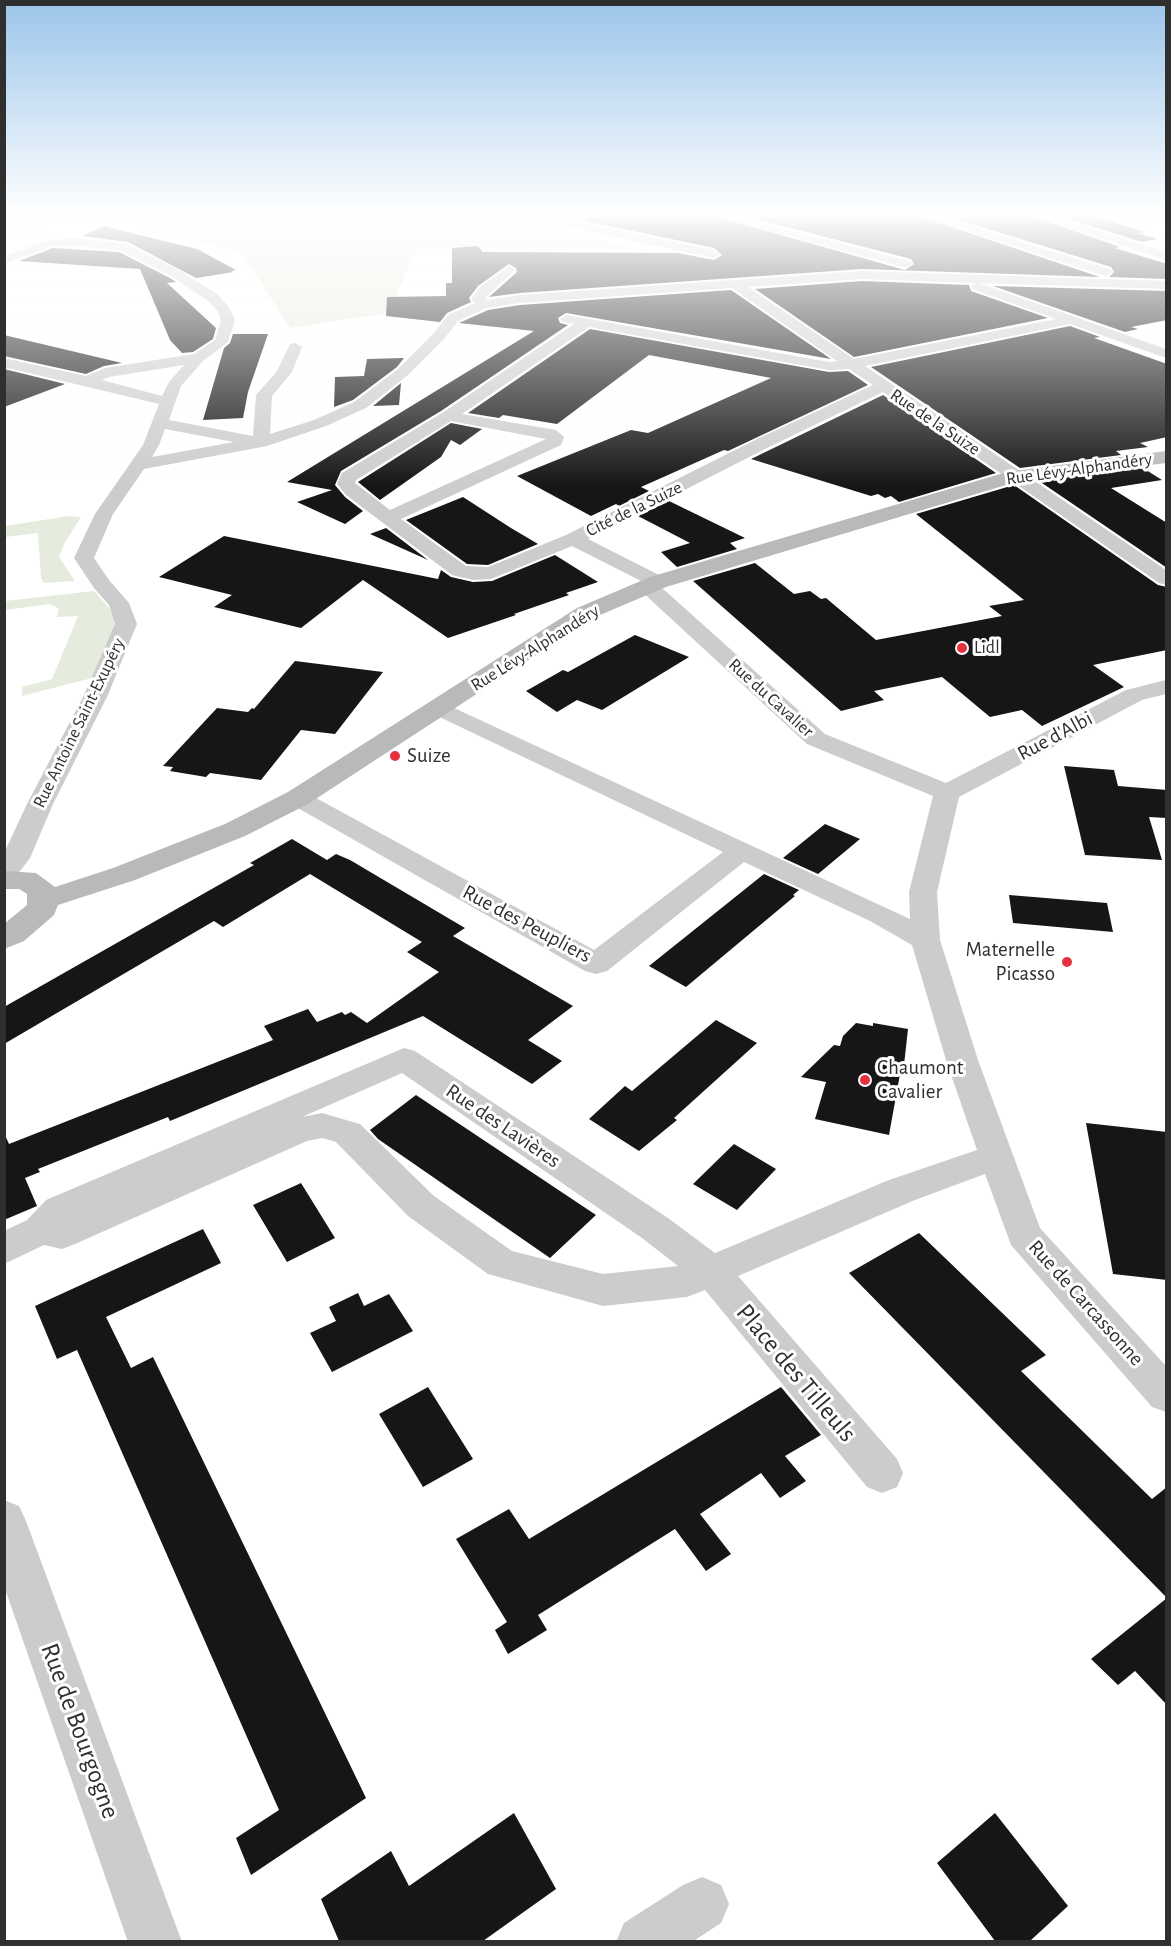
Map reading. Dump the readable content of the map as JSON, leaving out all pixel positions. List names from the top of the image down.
{
  "streets": {
    "street": [
      "Rue de la Suize",
      "Rue Lévy-Alphandéry",
      "Cité de la Suize",
      "Rue du Cavalier",
      "Rue Antoine Saint-Exupéry",
      "Rue d'Albi",
      "Rue des Peupliers",
      "Rue des Lavières",
      "Rue de Carcassonne",
      "Place des Tilleuls",
      "Rue de Bourgogne"
    ]
  },
  "crossings": [
    ["Rue de la Suize", "Rue Lévy-Alphandéry"],
    ["Rue de la Suize", "Cité de la Suize"],
    ["Rue Lévy-Alphandéry", "Rue du Cavalier"],
    ["Rue Lévy-Alphandéry", "Rue des Peupliers"],
    ["Cité de la Suize", "Rue du Cavalier"],
    ["Rue du Cavalier", "Rue d'Albi"],
    ["Rue du Cavalier", "Rue de Carcassonne"],
    ["Rue d'Albi", "Rue de Carcassonne"],
    ["Rue des Lavières", "Place des Tilleuls"]
  ],
  "places": [
    "Lidl",
    "Suize",
    "Maternelle Picasso",
    "Chaumont Cavalier"
  ]
}
